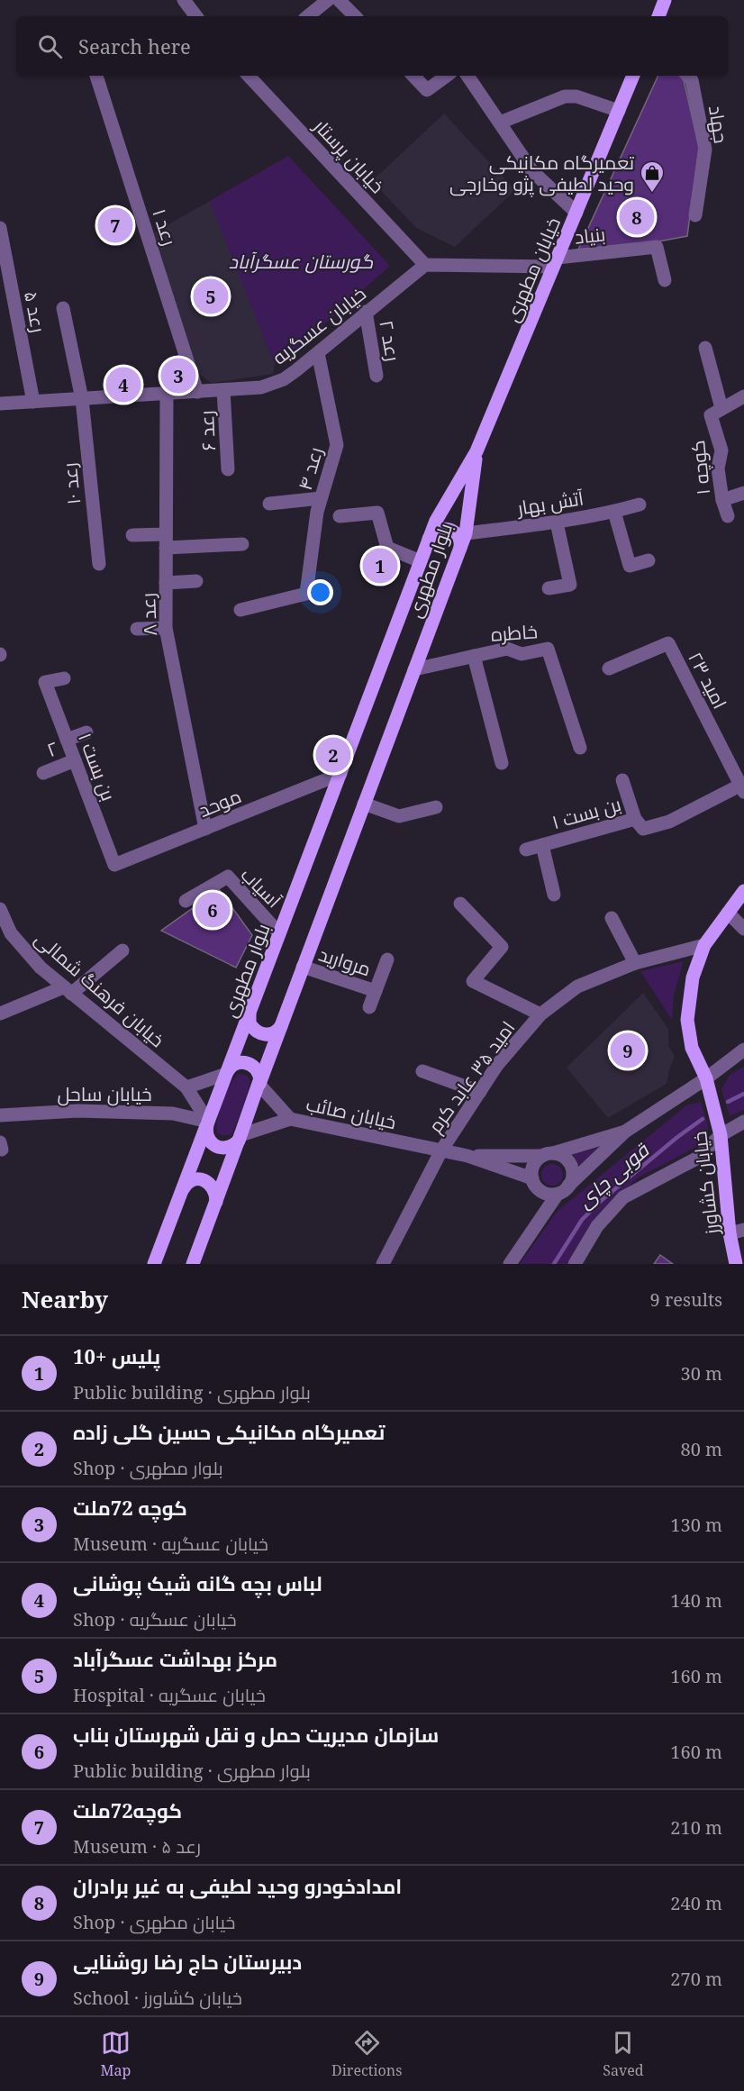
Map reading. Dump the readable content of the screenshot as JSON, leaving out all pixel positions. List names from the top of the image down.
{
  "streets": {
    "main road": ["خیابان مطهری", "بلوار مطهری", "خیابان کشاورز"],
    "street": [
      "جهاد",
      "خیابان پرستار",
      "رعد ۱",
      "بنیاد",
      "رعد ۵",
      "خیابان عسگریه",
      "رعد ۲",
      "رعد ۶",
      "کوچه ۱",
      "رعد ۴",
      "رعد ۱۰",
      "آتش بهار",
      "رعد ۸",
      "خاطره",
      "امید ۲۳",
      "۲",
      "بن بست ۱",
      "موحد",
      "آسیاب",
      "مروارید",
      "خیابان فرهنگ شمالی",
      "امید ۳۵ عابد کرم",
      "خیابان ساحل",
      "خیابان صائب"
    ]
  },
  "crossings": [
    ["خیابان پرستار", "خیابان عسگریه"],
    ["رعد ۱", "خیابان عسگریه"],
    ["بنیاد", "خیابان مطهری"],
    ["خیابان مطهری", "بلوار مطهری"],
    ["رعد ۵", "خیابان عسگریه"],
    ["خیابان عسگریه", "رعد ۲"],
    ["خیابان عسگریه", "رعد ۶"],
    ["خیابان عسگریه", "رعد ۴"],
    ["خیابان عسگریه", "رعد ۱۰"],
    ["خیابان عسگریه", "رعد ۸"],
    ["آتش بهار", "بلوار مطهری"],
    ["بلوار مطهری", "خاطره"],
    ["بلوار مطهری", "موحد"],
    ["بلوار مطهری", "آسیاب"],
    ["بلوار مطهری", "مروارید"],
    ["بلوار مطهری", "خیابان فرهنگ شمالی"],
    ["بلوار مطهری", "خیابان ساحل"],
    ["بلوار مطهری", "خیابان صائب"],
    ["رعد ۸", "موحد"],
    ["امید ۲۳", "بن بست ۱"],
    ["۲", "بن بست ۱"],
    ["بن بست ۱", "موحد"],
    ["خیابان فرهنگ شمالی", "خیابان ساحل"],
    ["امید ۳۵ عابد کرم", "خیابان صائب"],
    ["امید ۳۵ عابد کرم", "خیابان کشاورز"]
  ],
  "water": ["قوبی چای"],
  "parks": ["گورستان عسگرآباد"],
  "places": {
    "shop": ["تعمیرگاه مکانیکی وحید لطیفی پژو وخارجی"]
  },
  "page": {
    "search": "Search here",
    "pins": [
      "8",
      "7",
      "5",
      "3",
      "4",
      "1",
      "2",
      "6",
      "9"
    ],
    "heading": ["Nearby", "9 results"],
    "list": [
      {
        "mark": "1",
        "name": "پلیس +10",
        "note": "Public building · بلوار مطهری",
        "value": "30 m"
      },
      {
        "mark": "2",
        "name": "تعمیرگاه مکانیکی حسین گلی زاده",
        "note": "Shop · بلوار مطهری",
        "value": "80 m"
      },
      {
        "mark": "3",
        "name": "کوچه 72ملت",
        "note": "Museum · خیابان عسگریه",
        "value": "130 m"
      },
      {
        "mark": "4",
        "name": "لباس بچه گانه شیک پوشانی",
        "note": "Shop · خیابان عسگریه",
        "value": "140 m"
      },
      {
        "mark": "5",
        "name": "مرکز بهداشت عسگرآباد",
        "note": "Hospital · خیابان عسگریه",
        "value": "160 m"
      },
      {
        "mark": "6",
        "name": "سازمان مدیریت حمل و نقل شهرستان بناب",
        "note": "Public building · بلوار مطهری",
        "value": "160 m"
      },
      {
        "mark": "7",
        "name": "کوچه72ملت",
        "note": "Museum · رعد ۵",
        "value": "210 m"
      },
      {
        "mark": "8",
        "name": "امدادخودرو وحید لطیفی به غیر برادران",
        "note": "Shop · خیابان مطهری",
        "value": "240 m"
      },
      {
        "mark": "9",
        "name": "دبیرستان حاج رضا روشنایی",
        "note": "School · خیابان کشاورز",
        "value": "270 m"
      }
    ],
    "nav": ["Map", "Directions", "Saved"]
  }
}
